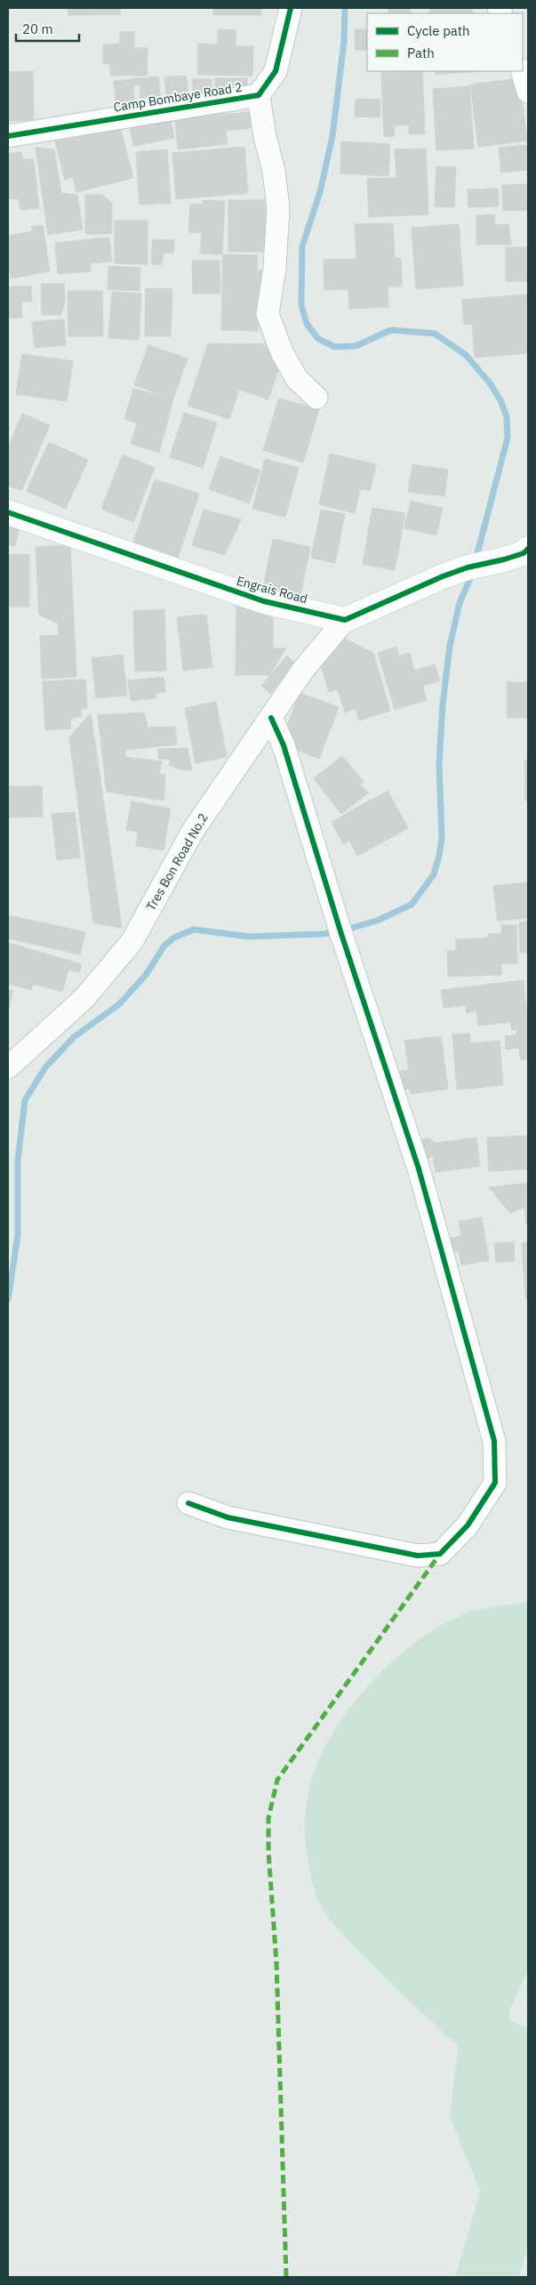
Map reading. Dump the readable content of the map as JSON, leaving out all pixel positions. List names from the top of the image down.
{
  "streets": {
    "street": ["Camp Bombaye Road 2", "Engrais Road", "Tres Bon Road No.2"]
  },
  "crossings": [
    ["Engrais Road", "Tres Bon Road No.2"]
  ],
  "legend": ["Cycle path", "Path"],
  "scale_bar": "20 m"
}
